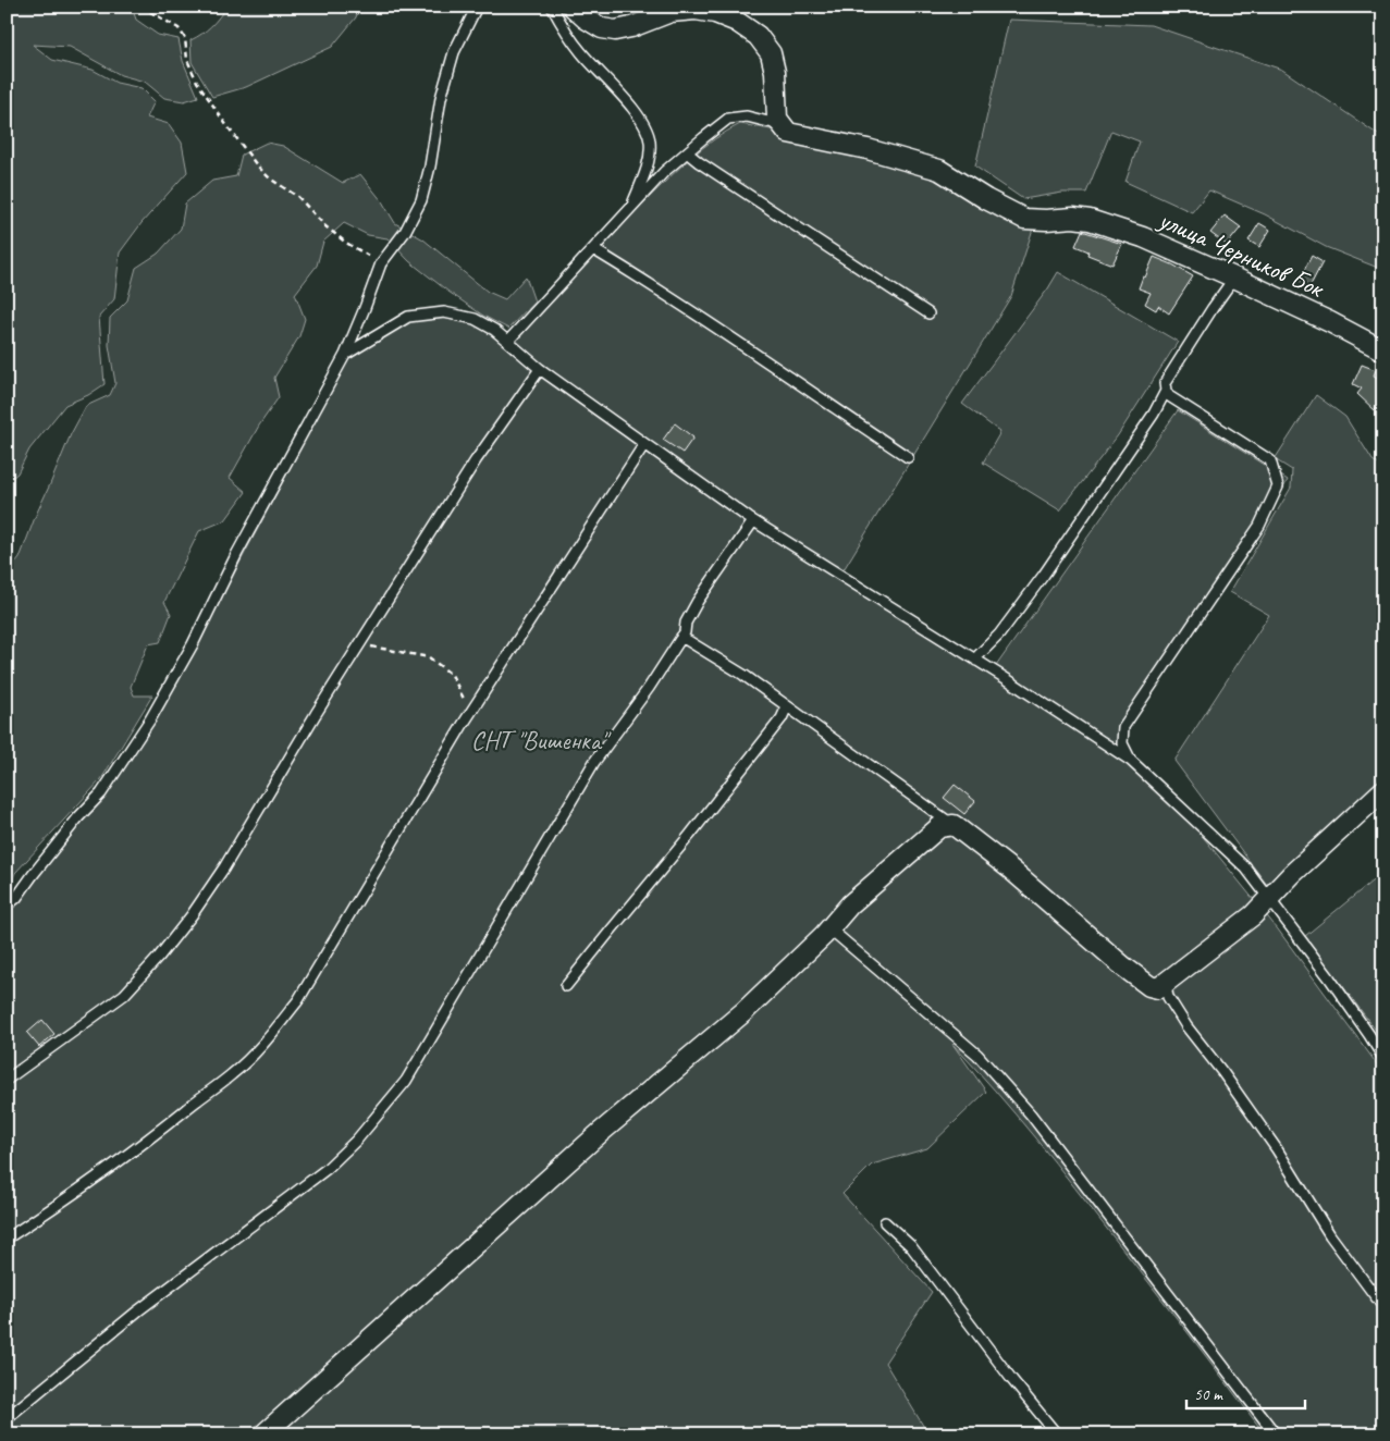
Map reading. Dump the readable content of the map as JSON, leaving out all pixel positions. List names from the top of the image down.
{
  "streets": {
    "street": ["улица Черников Бок"]
  },
  "parks": ["СНТ \"Вишенка\""],
  "scale_bar": "50 m"
}
